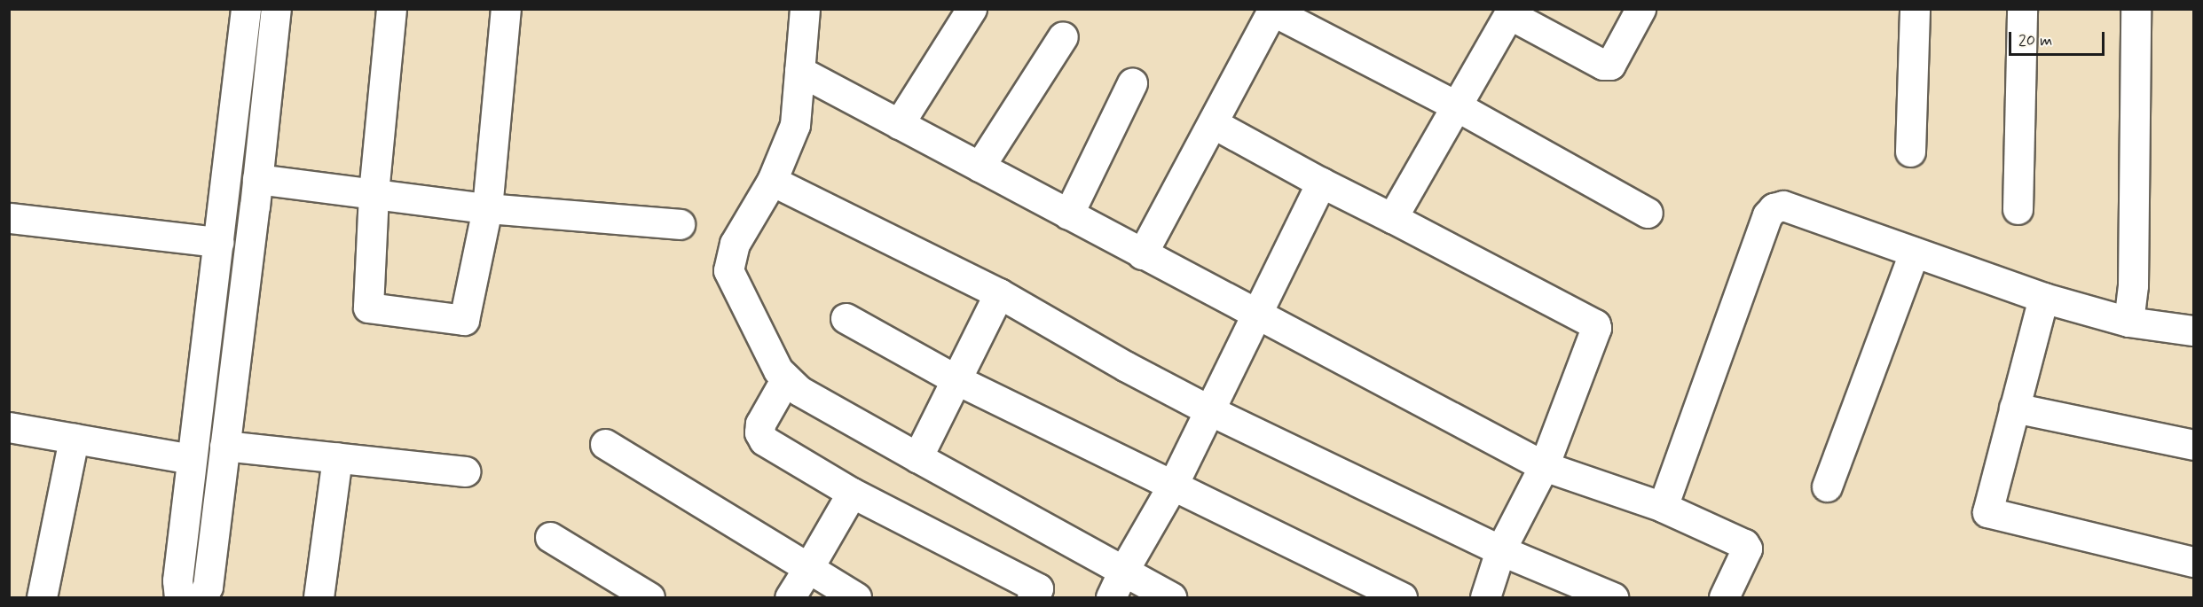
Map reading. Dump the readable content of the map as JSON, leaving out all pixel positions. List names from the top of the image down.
{
  "scale_bar": "20 m"
}
